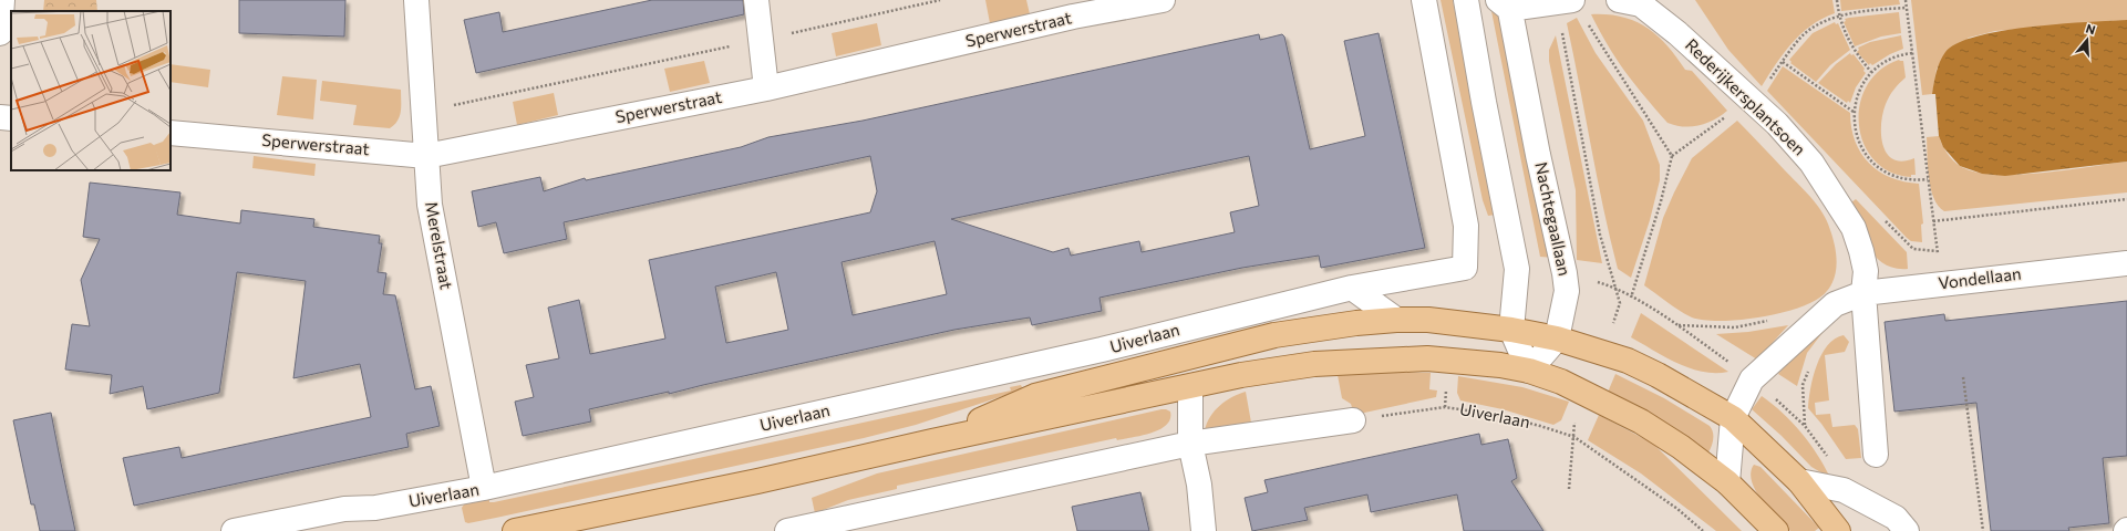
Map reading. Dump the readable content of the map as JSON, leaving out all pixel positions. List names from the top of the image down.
{
  "streets": {
    "main road": ["Uiverlaan"],
    "street": [
      "Sperwerstraat",
      "Rederijkersplantsoen",
      "Nachtegaallaan",
      "Merelstraat",
      "Vondellaan"
    ]
  },
  "crossings": [
    ["Sperwerstraat", "Merelstraat"],
    ["Rederijkersplantsoen", "Vondellaan"],
    ["Nachtegaallaan", "Uiverlaan"],
    ["Merelstraat", "Uiverlaan"],
    ["Vondellaan", "Uiverlaan"]
  ],
  "north": "top"
}
